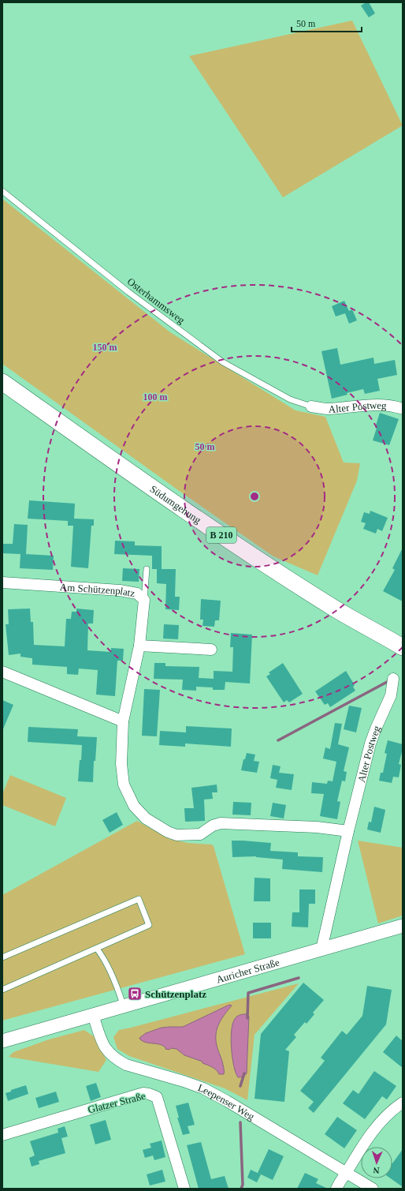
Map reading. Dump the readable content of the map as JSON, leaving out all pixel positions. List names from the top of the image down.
{
  "streets": {
    "main road": ["Südumgehung", "B 210"],
    "street": [
      "Alter Postweg",
      "Am Schützenplatz",
      "Auricher Straße",
      "Glatzer Straße",
      "Leepenser Weg"
    ],
    "lane": ["Osterhammsweg"]
  },
  "crossings": [
    ["Osterhammsweg", "Alter Postweg"],
    ["Alter Postweg", "Am Schützenplatz"],
    ["Alter Postweg", "Auricher Straße"],
    ["Auricher Straße", "Leepenser Weg"]
  ],
  "places": {
    "bus stop": ["Schützenplatz"]
  },
  "scale_bar": "50 m",
  "north": "bottom",
  "rings": ["150 m", "100 m", "50 m"]
}
